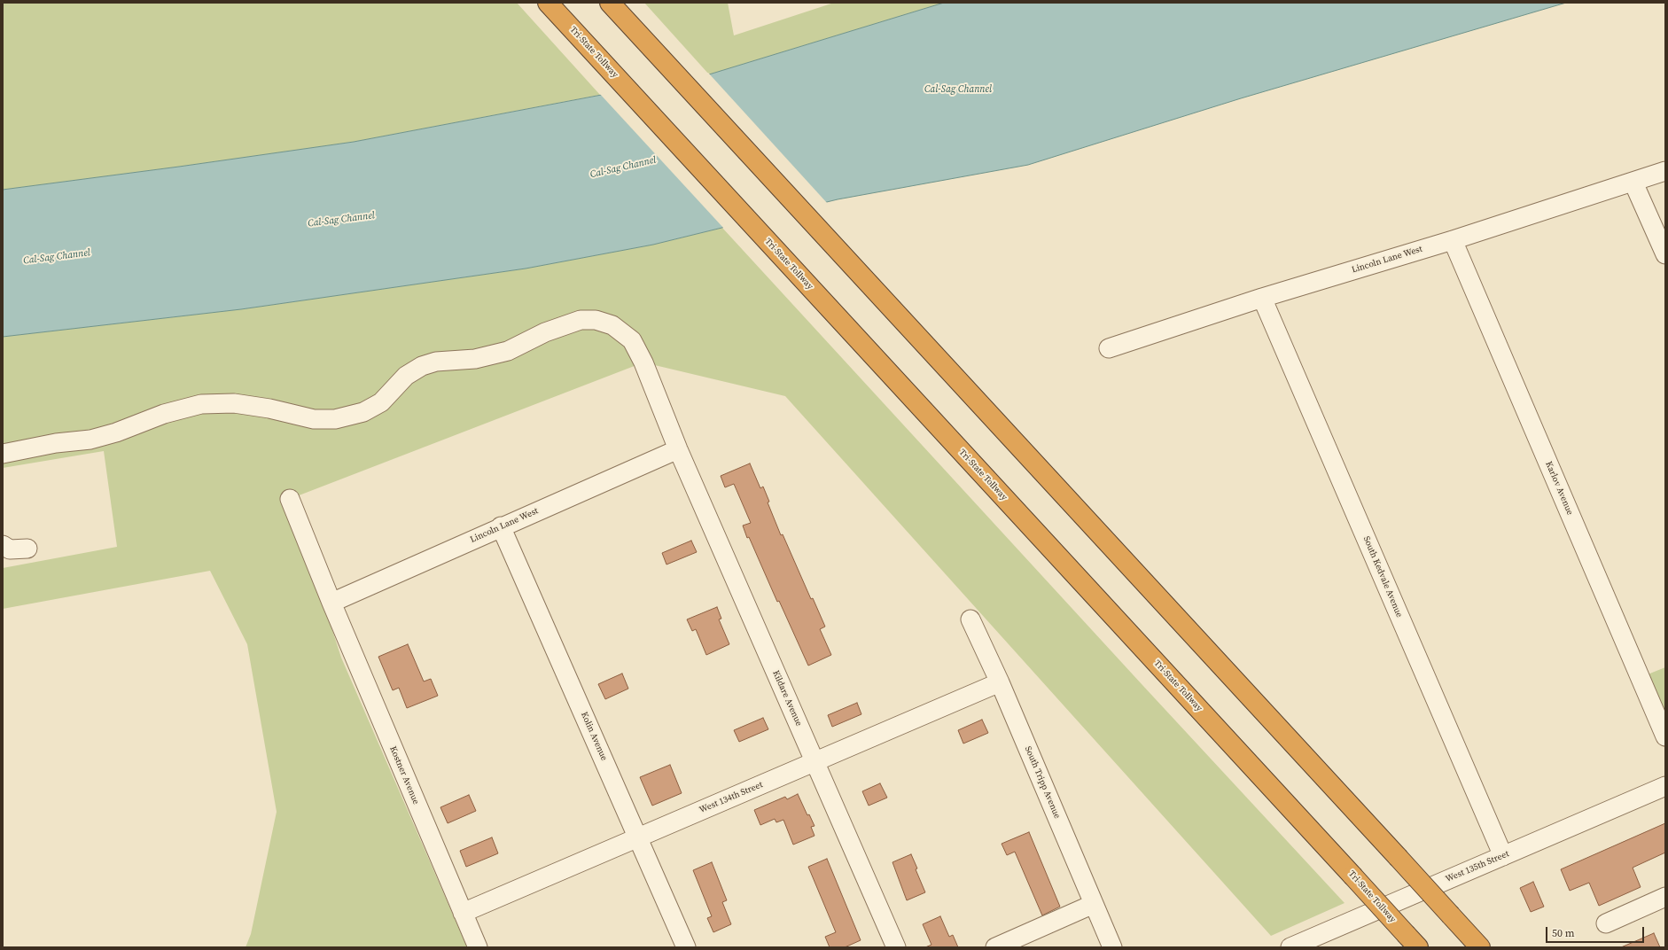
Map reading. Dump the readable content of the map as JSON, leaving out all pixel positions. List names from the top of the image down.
{
  "streets": {
    "highway": ["Tri-State Tollway"],
    "street": [
      "Lincoln Lane West",
      "Karlov Avenue",
      "South Kedvale Avenue",
      "Kildare Avenue",
      "Kolin Avenue",
      "Kostner Avenue",
      "South Tripp Avenue",
      "West 134th Street",
      "West 135th Street"
    ]
  },
  "crossings": [
    ["Lincoln Lane West", "Karlov Avenue"],
    ["Lincoln Lane West", "South Kedvale Avenue"],
    ["Lincoln Lane West", "Kildare Avenue"],
    ["Lincoln Lane West", "Kolin Avenue"],
    ["Lincoln Lane West", "Kostner Avenue"],
    ["South Kedvale Avenue", "West 135th Street"],
    ["Kildare Avenue", "West 134th Street"],
    ["Kolin Avenue", "West 134th Street"],
    ["Kostner Avenue", "West 134th Street"],
    ["South Tripp Avenue", "West 134th Street"]
  ],
  "water": ["Cal-Sag Channel"],
  "scale_bar": "50 m"
}
